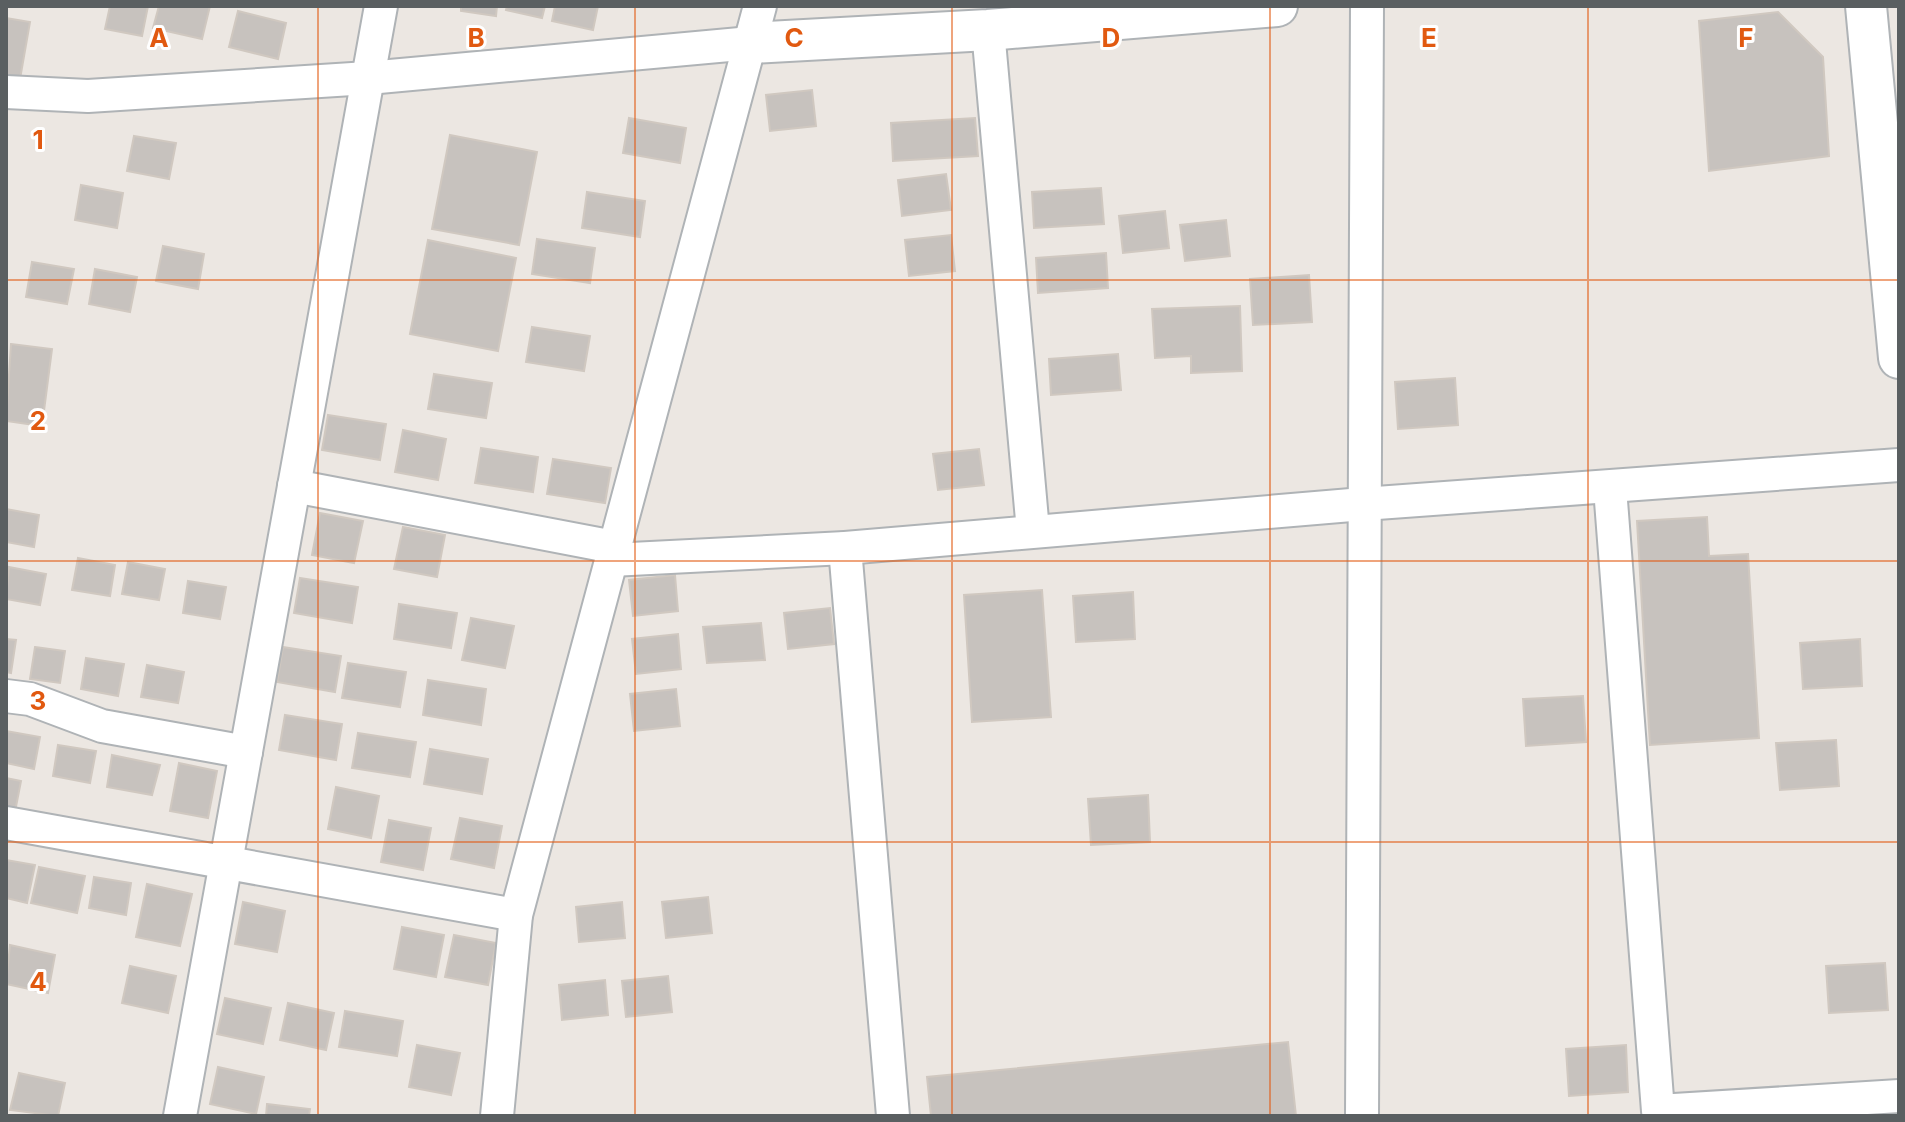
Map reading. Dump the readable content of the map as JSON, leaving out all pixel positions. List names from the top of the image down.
{
  "grid": {
    "columns": [
      "A",
      "B",
      "C",
      "D",
      "E",
      "F"
    ],
    "rows": [
      "1",
      "2",
      "3",
      "4"
    ]
  }
}
